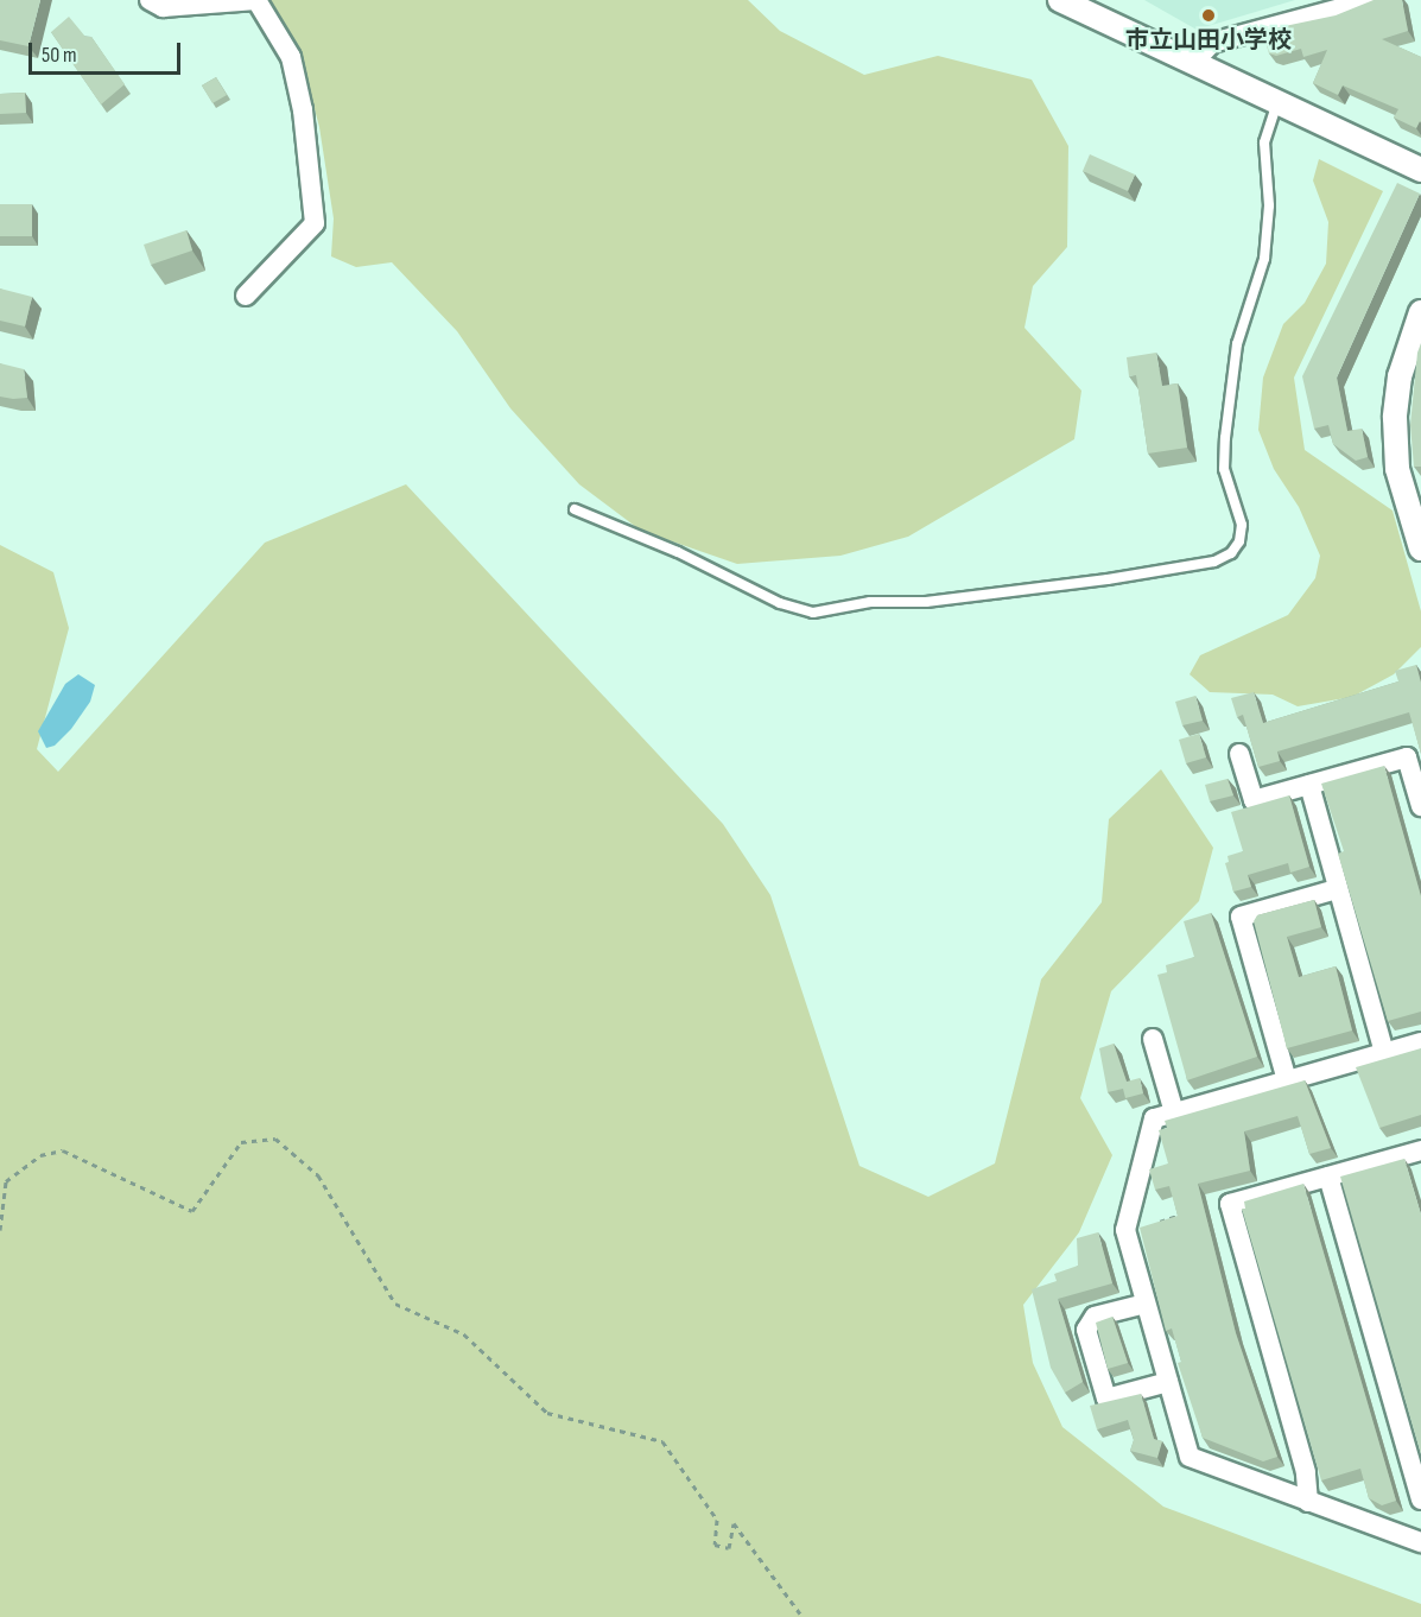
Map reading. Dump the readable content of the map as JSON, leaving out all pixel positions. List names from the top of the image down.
{
  "places": ["市立山田小学校"],
  "scale_bar": "50 m"
}
